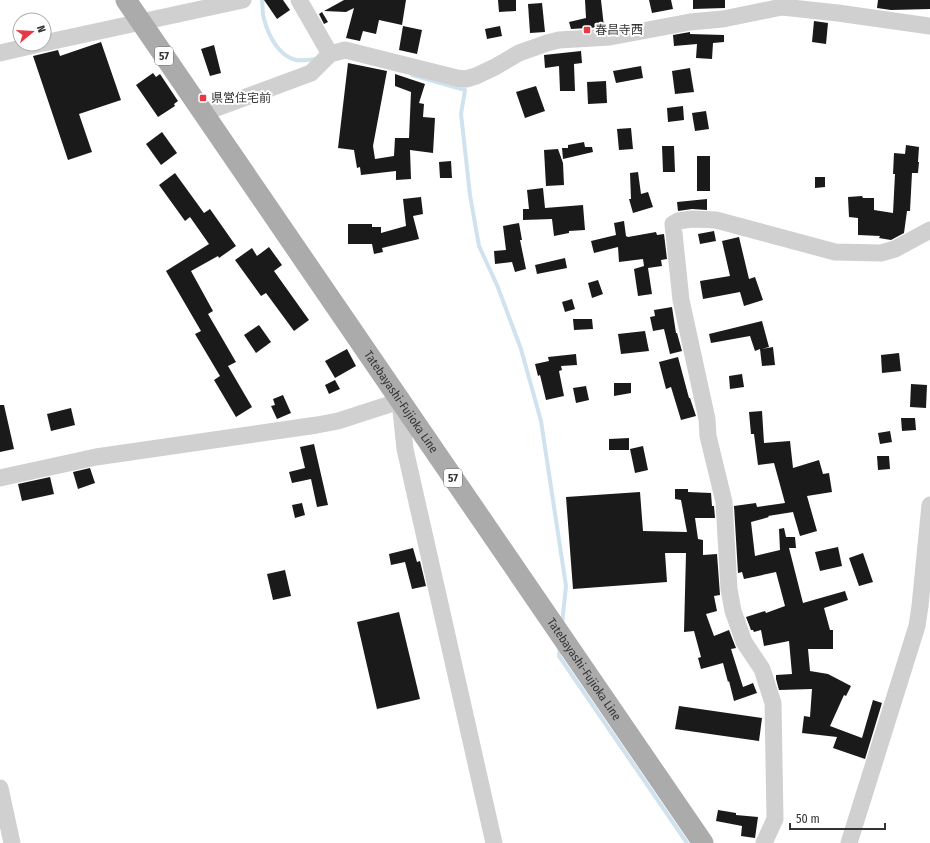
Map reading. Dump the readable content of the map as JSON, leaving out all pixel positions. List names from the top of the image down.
{
  "streets": {
    "main road": ["57", "Tatebayashi-Fujioka Line"]
  },
  "places": {
    "transit": ["春昌寺西", "県営住宅前"]
  },
  "scale_bar": "50 m",
  "north": "right"
}
